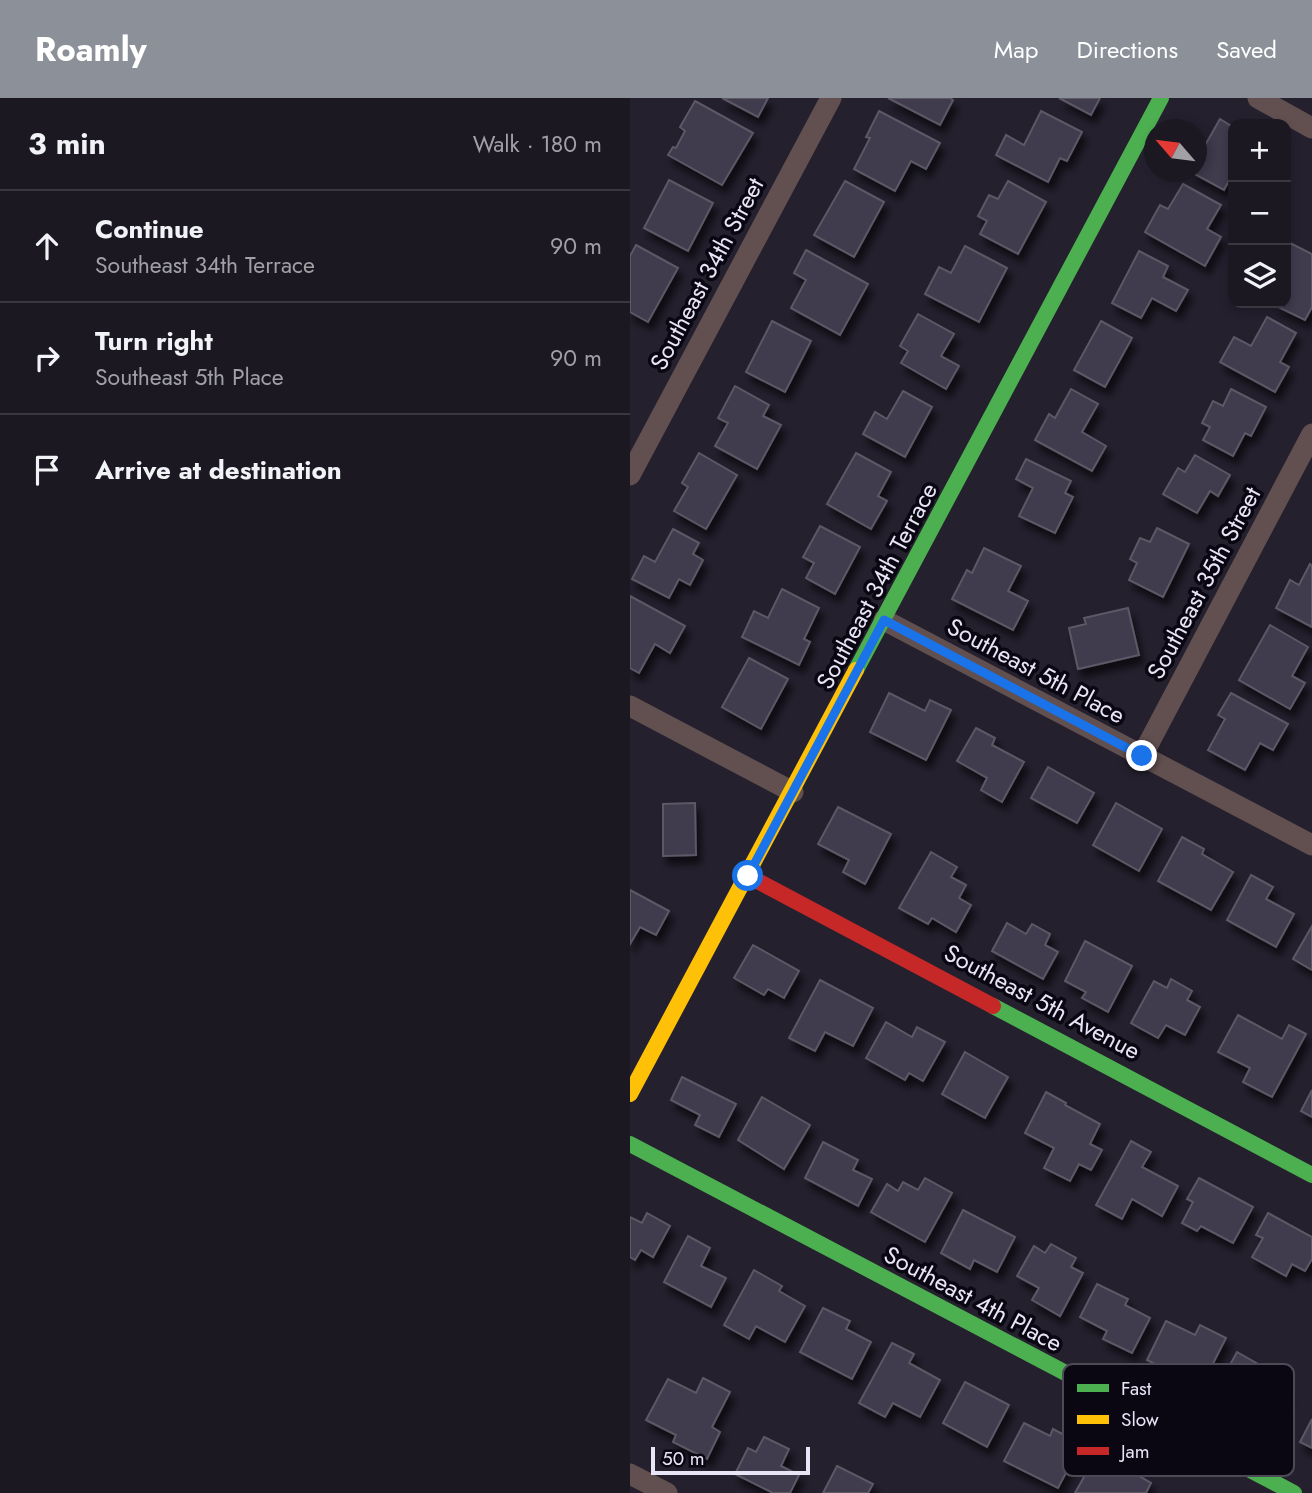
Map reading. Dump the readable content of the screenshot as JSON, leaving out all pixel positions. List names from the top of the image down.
{
  "streets": {
    "street": [
      "Southeast 34th Street",
      "Southeast 35th Street",
      "Southeast 34th Terrace",
      "Southeast 5th Place",
      "Southeast 5th Avenue",
      "Southeast 4th Place"
    ]
  },
  "crossings": [
    ["Southeast 35th Street", "Southeast 5th Place"],
    ["Southeast 34th Terrace", "Southeast 5th Place"],
    ["Southeast 34th Terrace", "Southeast 5th Avenue"]
  ],
  "legend": ["Fast", "Slow", "Jam"],
  "scale_bar": "50 m",
  "north": "top left",
  "page": {
    "header": "Roamly",
    "nav": ["Map", "Directions", "Saved"],
    "heading": ["3 min", "Walk · 180 m"],
    "map_buttons": ["+", "−"],
    "list": [
      ["Continue", "Southeast 34th Terrace", "90 m"],
      ["Turn right", "Southeast 5th Place", "90 m"],
      "Arrive at destination"
    ],
    "scale": "50 m"
  }
}
